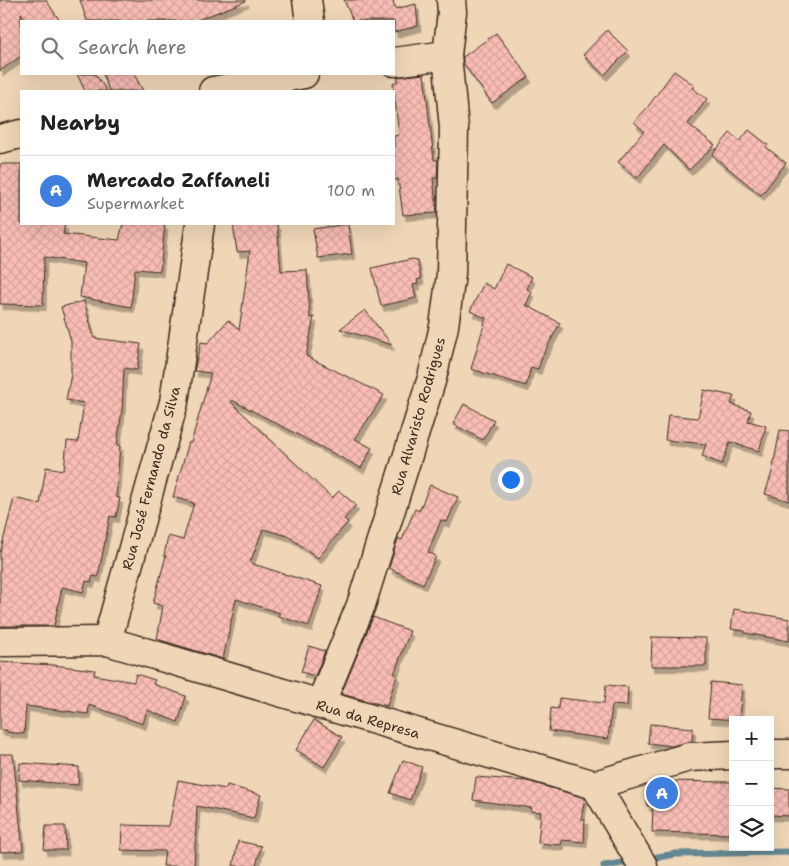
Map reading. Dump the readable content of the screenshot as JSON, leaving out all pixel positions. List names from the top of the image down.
{
  "streets": {
    "street": ["Rua Alvaristo Rodrigues", "Rua José Fernando da Silva", "Rua da Represa"]
  },
  "crossings": [
    ["Rua Alvaristo Rodrigues", "Rua da Represa"],
    ["Rua José Fernando da Silva", "Rua da Represa"]
  ],
  "page": {
    "search": "Search here",
    "heading": "Nearby",
    "list": [
      {
        "mark": "A",
        "name": "Mercado Zaffaneli",
        "note": "Supermarket",
        "value": "100 m"
      }
    ],
    "map_buttons": ["+", "−"],
    "pins": "A"
  }
}
